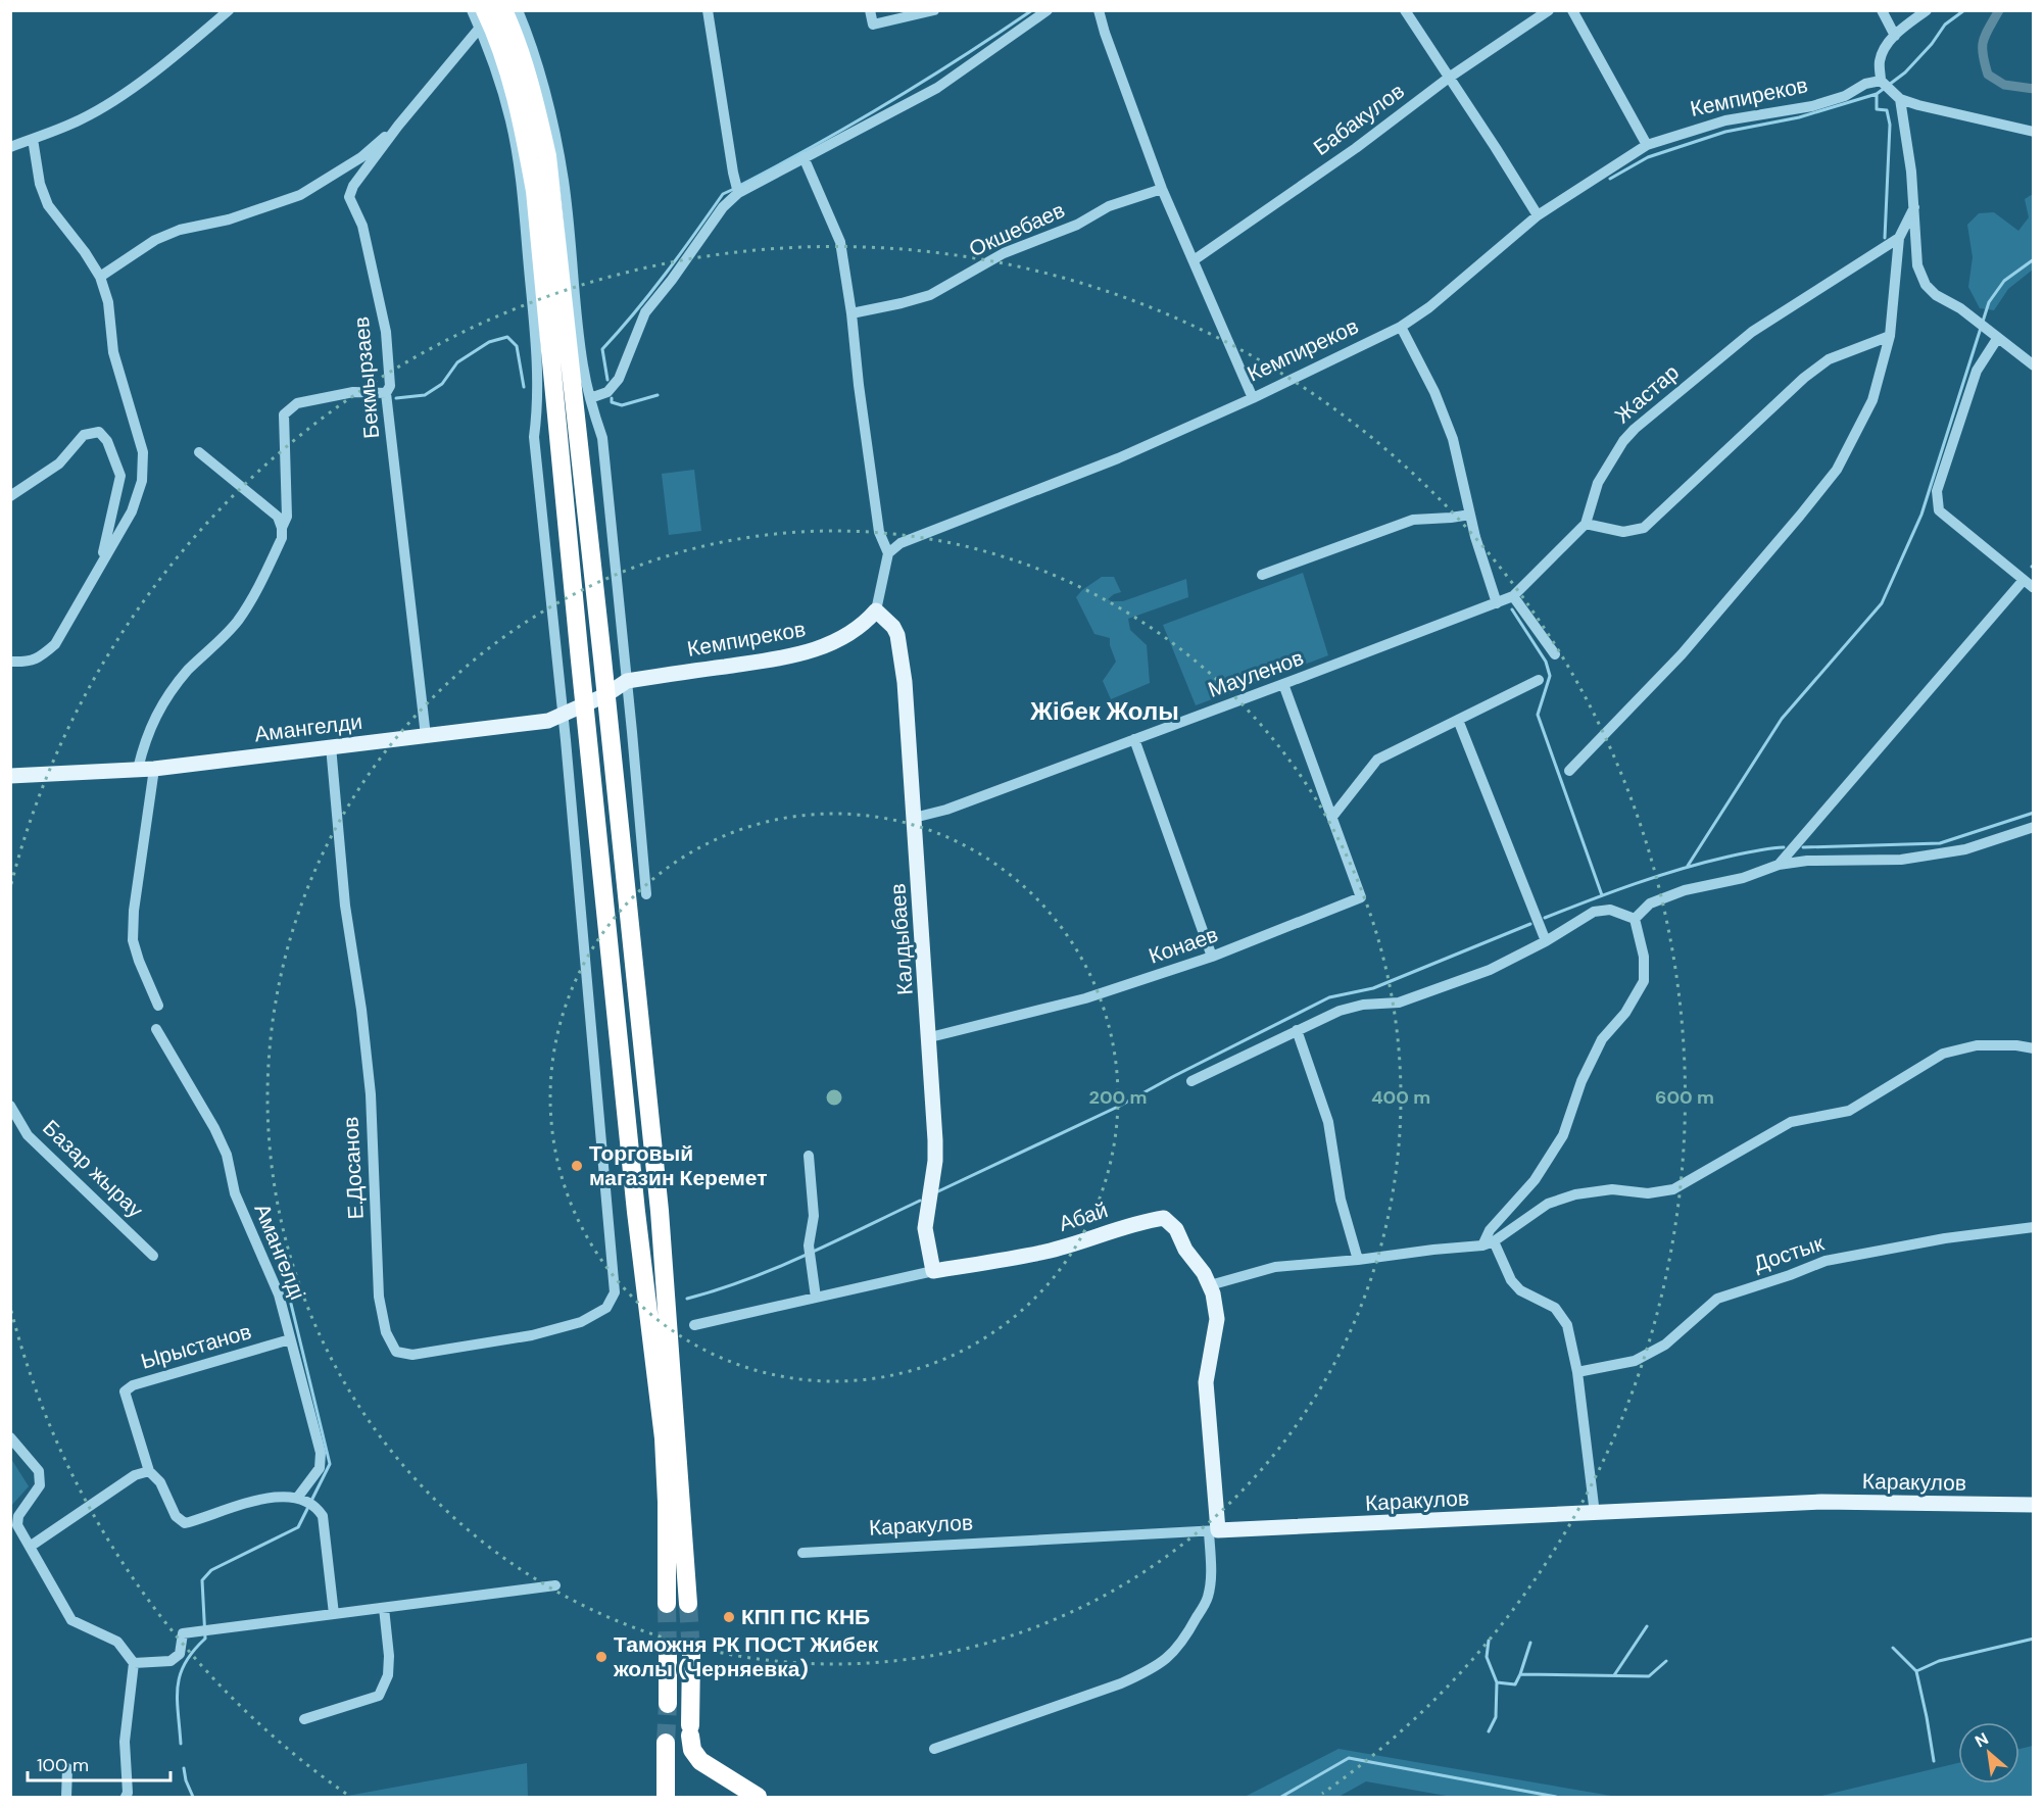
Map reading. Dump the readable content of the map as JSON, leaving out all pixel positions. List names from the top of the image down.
{
  "streets": {
    "main road": [
      "Кемпиреков",
      "Амангелди",
      "Калдыбаев",
      "Абай",
      "Каракулов"
    ],
    "street": [
      "Бабакулов",
      "Окшебаев",
      "Бекмырзаев",
      "Жастар",
      "Мауленов",
      "Конаев",
      "Е.Досанов",
      "Базар жырау",
      "Амангелді",
      "Достык",
      "Ырыстанов"
    ]
  },
  "crossings": [
    ["Кемпиреков", "Амангелди"],
    ["Кемпиреков", "Калдыбаев"],
    ["Бекмырзаев", "Амангелди"],
    ["Жастар", "Мауленов"],
    ["Мауленов", "Калдыбаев"],
    ["Мауленов", "Конаев"],
    ["Амангелди", "Е.Досанов"],
    ["Калдыбаев", "Конаев"],
    ["Калдыбаев", "Абай"],
    ["Абай", "Каракулов"],
    ["Амангелді", "Ырыстанов"]
  ],
  "districts": ["Жібек Жолы"],
  "places": ["Торговый магазин Керемет", "КПП ПС КНБ", "Таможня РК ПОСТ Жибек жолы (Черняевка)"],
  "scale_bar": "100 m",
  "north": "top left",
  "rings": ["200 m", "400 m", "600 m"]
}
